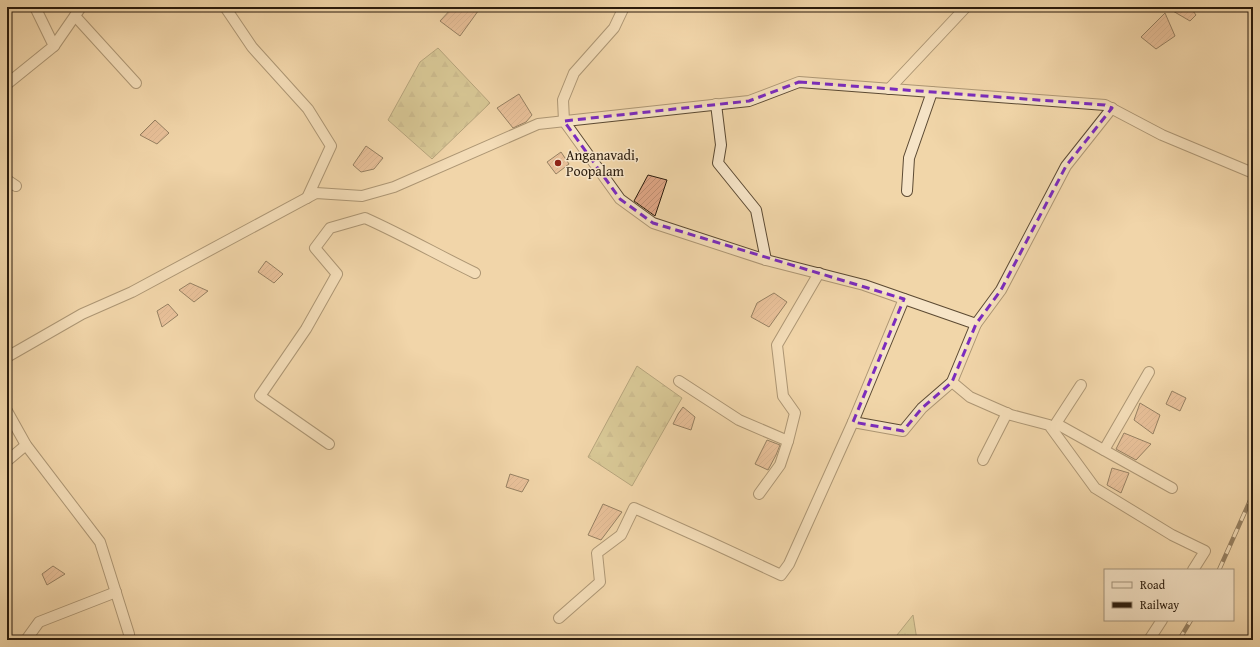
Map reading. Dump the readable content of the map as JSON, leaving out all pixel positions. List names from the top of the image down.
{
  "places": ["Anganavadi, Poopalam"],
  "legend": ["Road", "Railway"]
}
